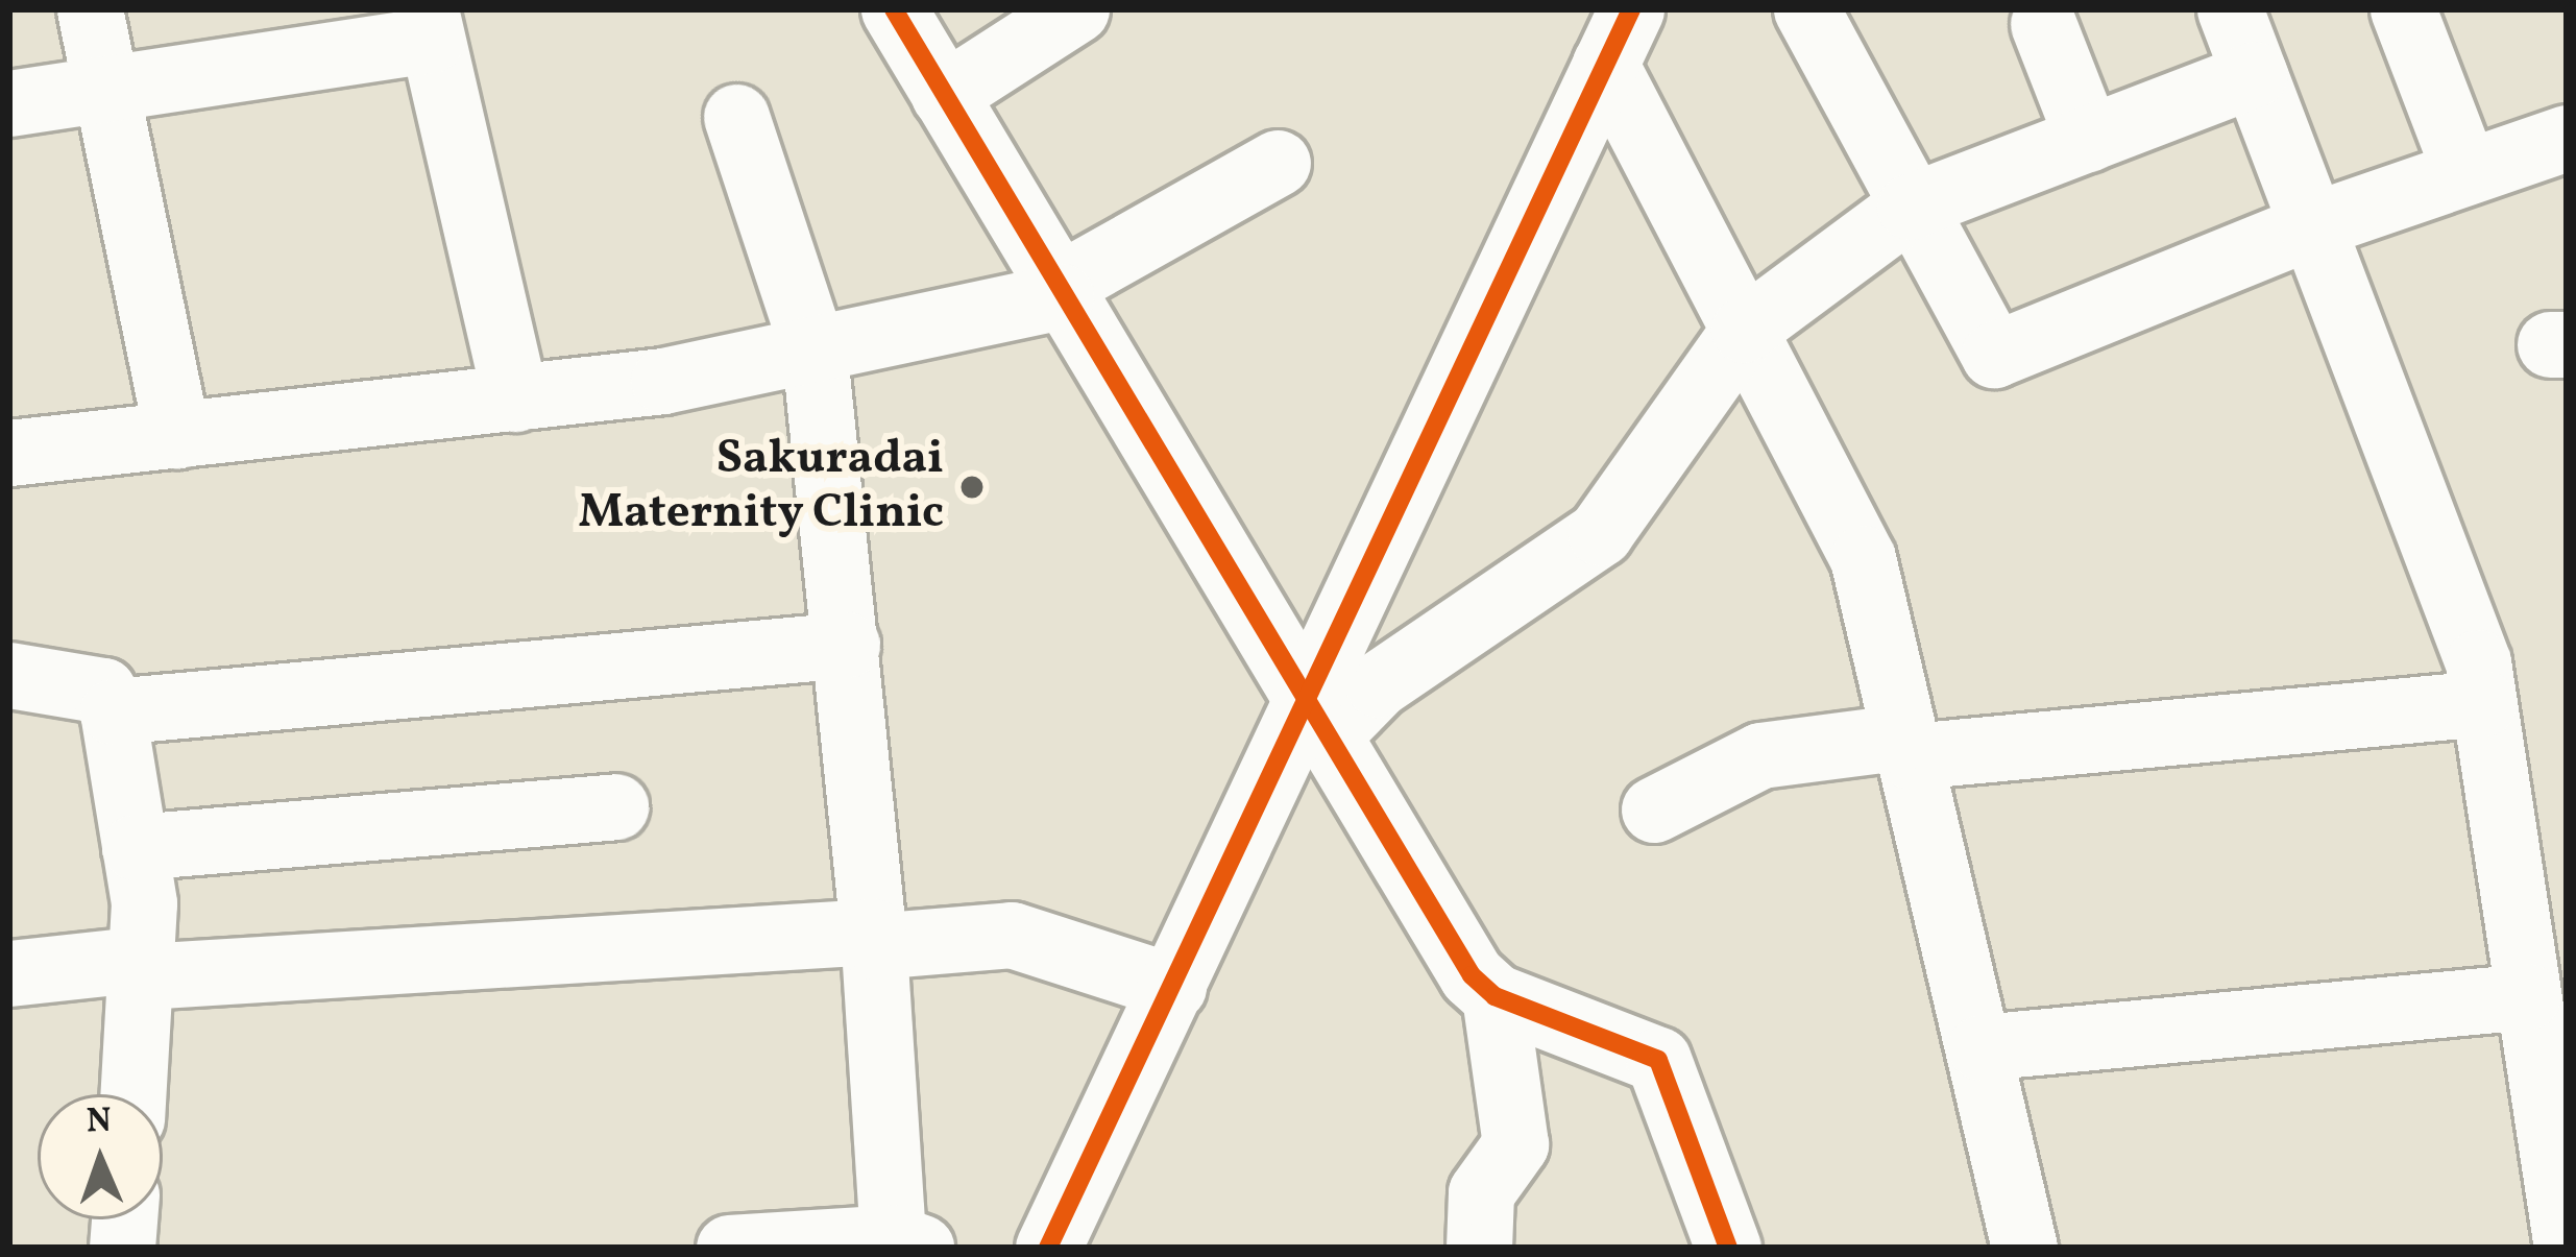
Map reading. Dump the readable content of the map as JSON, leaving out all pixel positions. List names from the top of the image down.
{
  "places": ["Sakuradai Maternity Clinic"],
  "north": "top"
}
